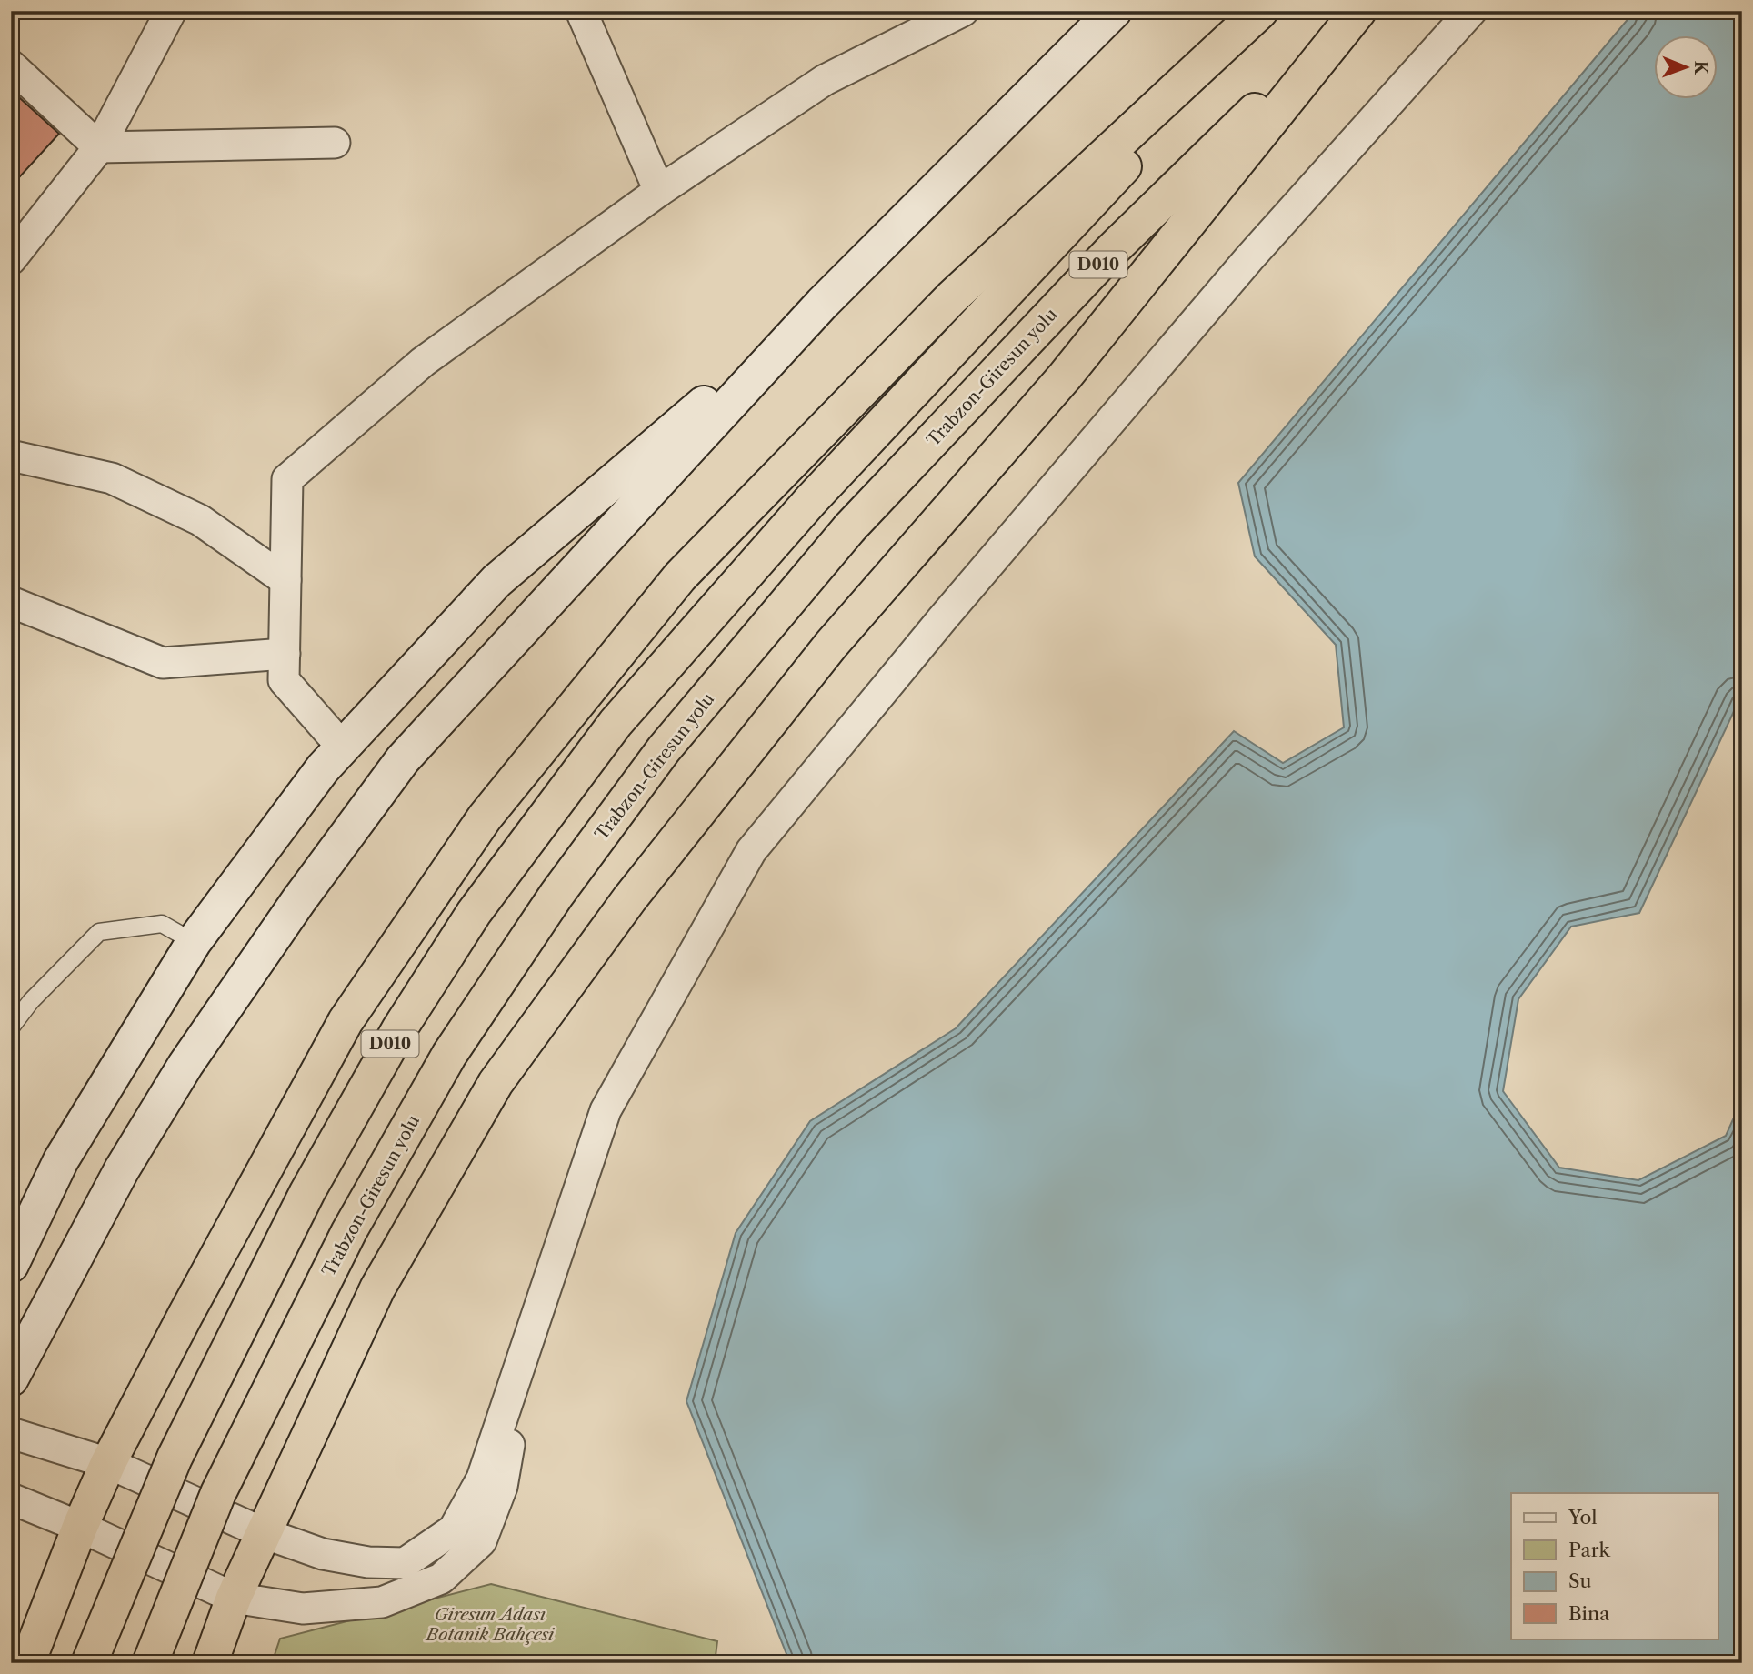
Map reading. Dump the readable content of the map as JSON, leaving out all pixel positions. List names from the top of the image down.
{
  "streets": {
    "highway": ["D010", "Trabzon-Giresun yolu"]
  },
  "parks": ["Giresun Adası Botanik Bahçesi"],
  "legend": [
    "Yol",
    "Park",
    "Su",
    "Bina"
  ],
  "north": "right"
}
